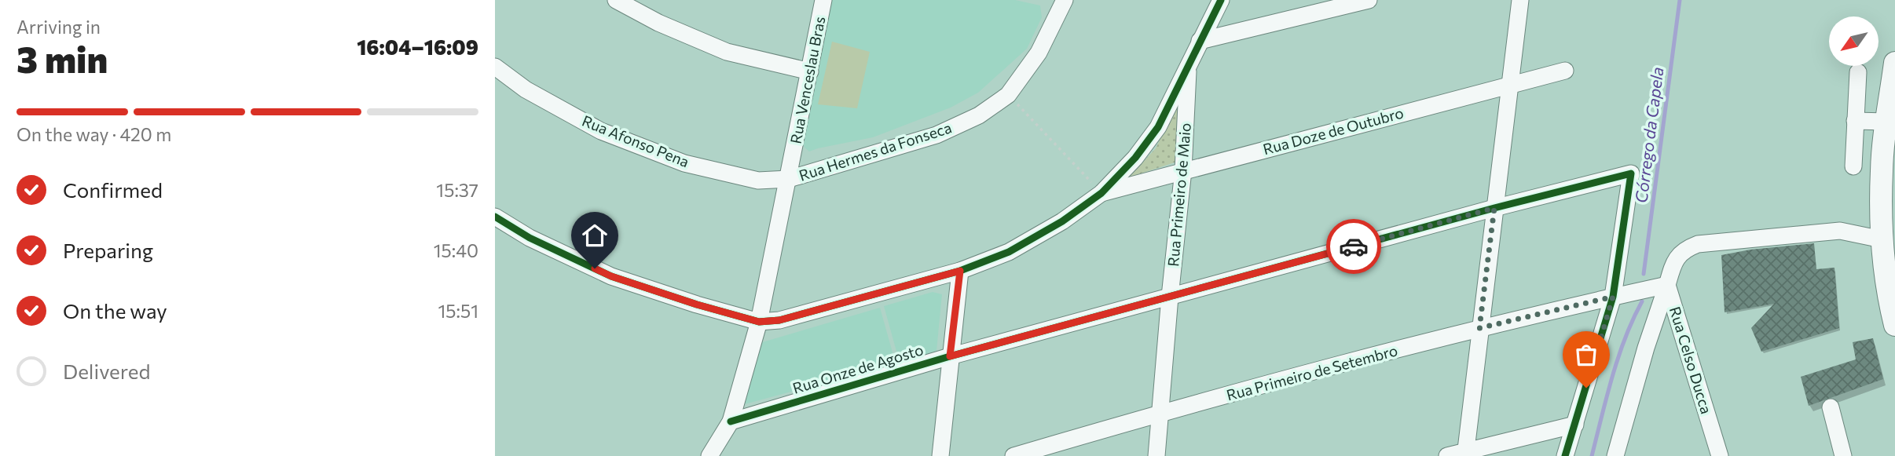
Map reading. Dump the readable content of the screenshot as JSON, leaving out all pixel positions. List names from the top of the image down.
{
  "streets": {
    "street": [
      "Rua Venceslau Bras",
      "Rua Doze de Outubro",
      "Rua Afonso Pena",
      "Rua Hermes da Fonseca",
      "Rua Primeiro de Maio",
      "Rua Celso Ducca",
      "Rua Onze de Agosto",
      "Rua Primeiro de Setembro"
    ]
  },
  "crossings": [
    ["Rua Venceslau Bras", "Rua Afonso Pena"],
    ["Rua Venceslau Bras", "Rua Hermes da Fonseca"],
    ["Rua Venceslau Bras", "Rua Onze de Agosto"],
    ["Rua Doze de Outubro", "Rua Primeiro de Maio"],
    ["Rua Afonso Pena", "Rua Hermes da Fonseca"],
    ["Rua Primeiro de Maio", "Rua Onze de Agosto"],
    ["Rua Primeiro de Maio", "Rua Primeiro de Setembro"],
    ["Rua Celso Ducca", "Rua Primeiro de Setembro"],
    ["Rua Onze de Agosto", "Rua Primeiro de Setembro"]
  ],
  "water": ["Córrego da Capela"],
  "north": "bottom left",
  "page": {
    "heading": ["3 min", "Arriving in", "16:04–16:09"],
    "bar": "On the way · 420 m",
    "list": [
      ["Confirmed", "15:37"],
      ["Preparing", "15:40"],
      ["On the way", "15:51"],
      "Delivered"
    ]
  }
}
